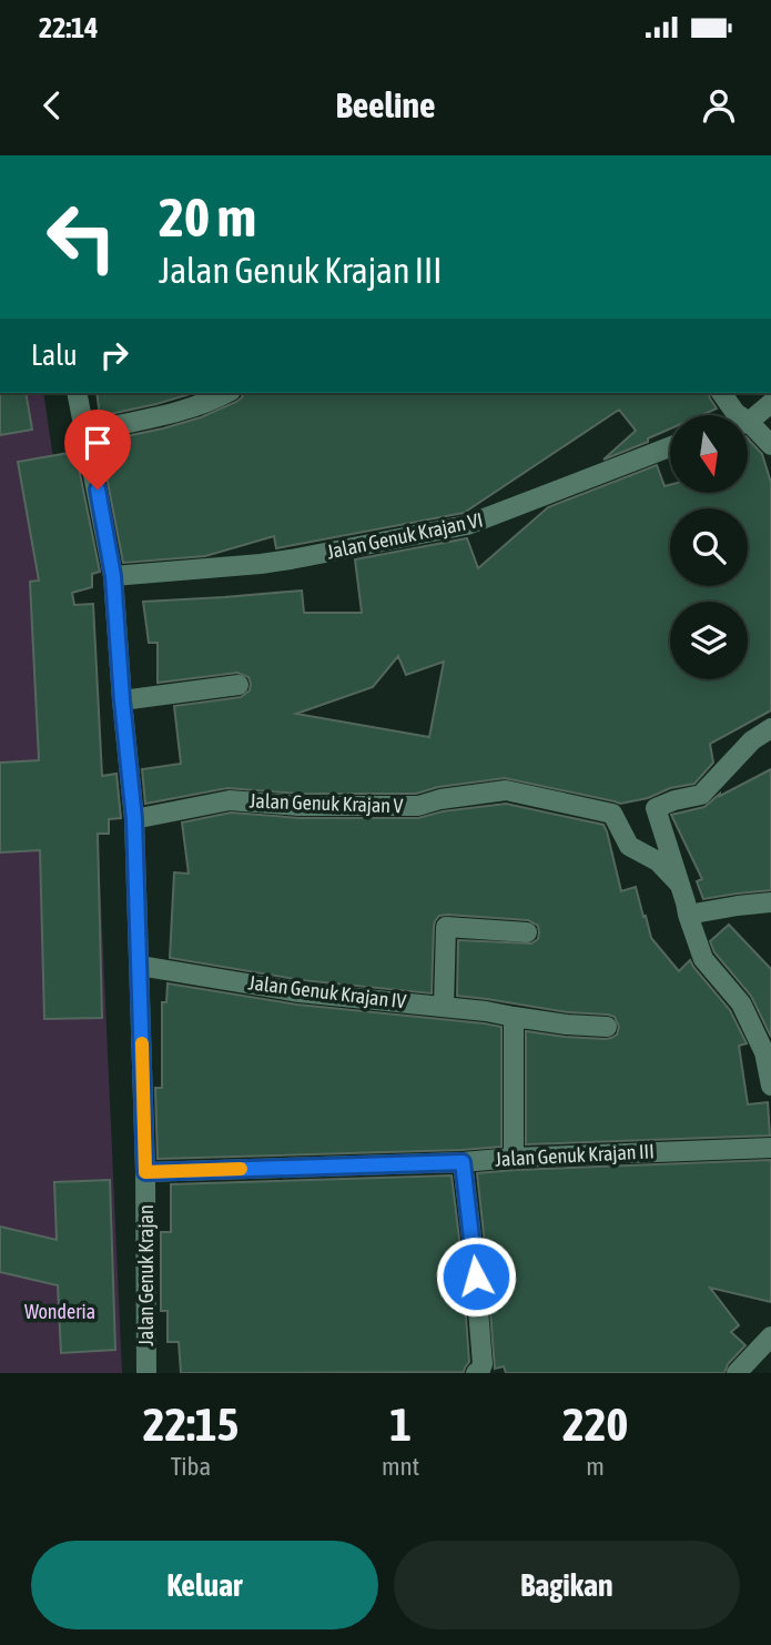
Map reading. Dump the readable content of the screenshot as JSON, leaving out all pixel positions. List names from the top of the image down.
{
  "streets": {
    "street": [
      "Jalan Genuk Krajan VI",
      "Jalan Genuk Krajan V",
      "Jalan Genuk Krajan IV",
      "Jalan Genuk Krajan III",
      "Jalan Genuk Krajan"
    ]
  },
  "crossings": [
    ["Jalan Genuk Krajan VI", "Jalan Genuk Krajan"],
    ["Jalan Genuk Krajan V", "Jalan Genuk Krajan"],
    ["Jalan Genuk Krajan IV", "Jalan Genuk Krajan"],
    ["Jalan Genuk Krajan III", "Jalan Genuk Krajan"]
  ],
  "parks": ["Wonderia"],
  "north": "bottom",
  "page": {
    "status": "22:14",
    "header": "Beeline",
    "turn": ["20 m", "Jalan Genuk Krajan III"],
    "then": "Lalu",
    "eta": [
      "22:15",
      "Tiba",
      "1",
      "mnt",
      "220",
      "m"
    ],
    "buttons": ["Keluar", "Bagikan"]
  }
}
